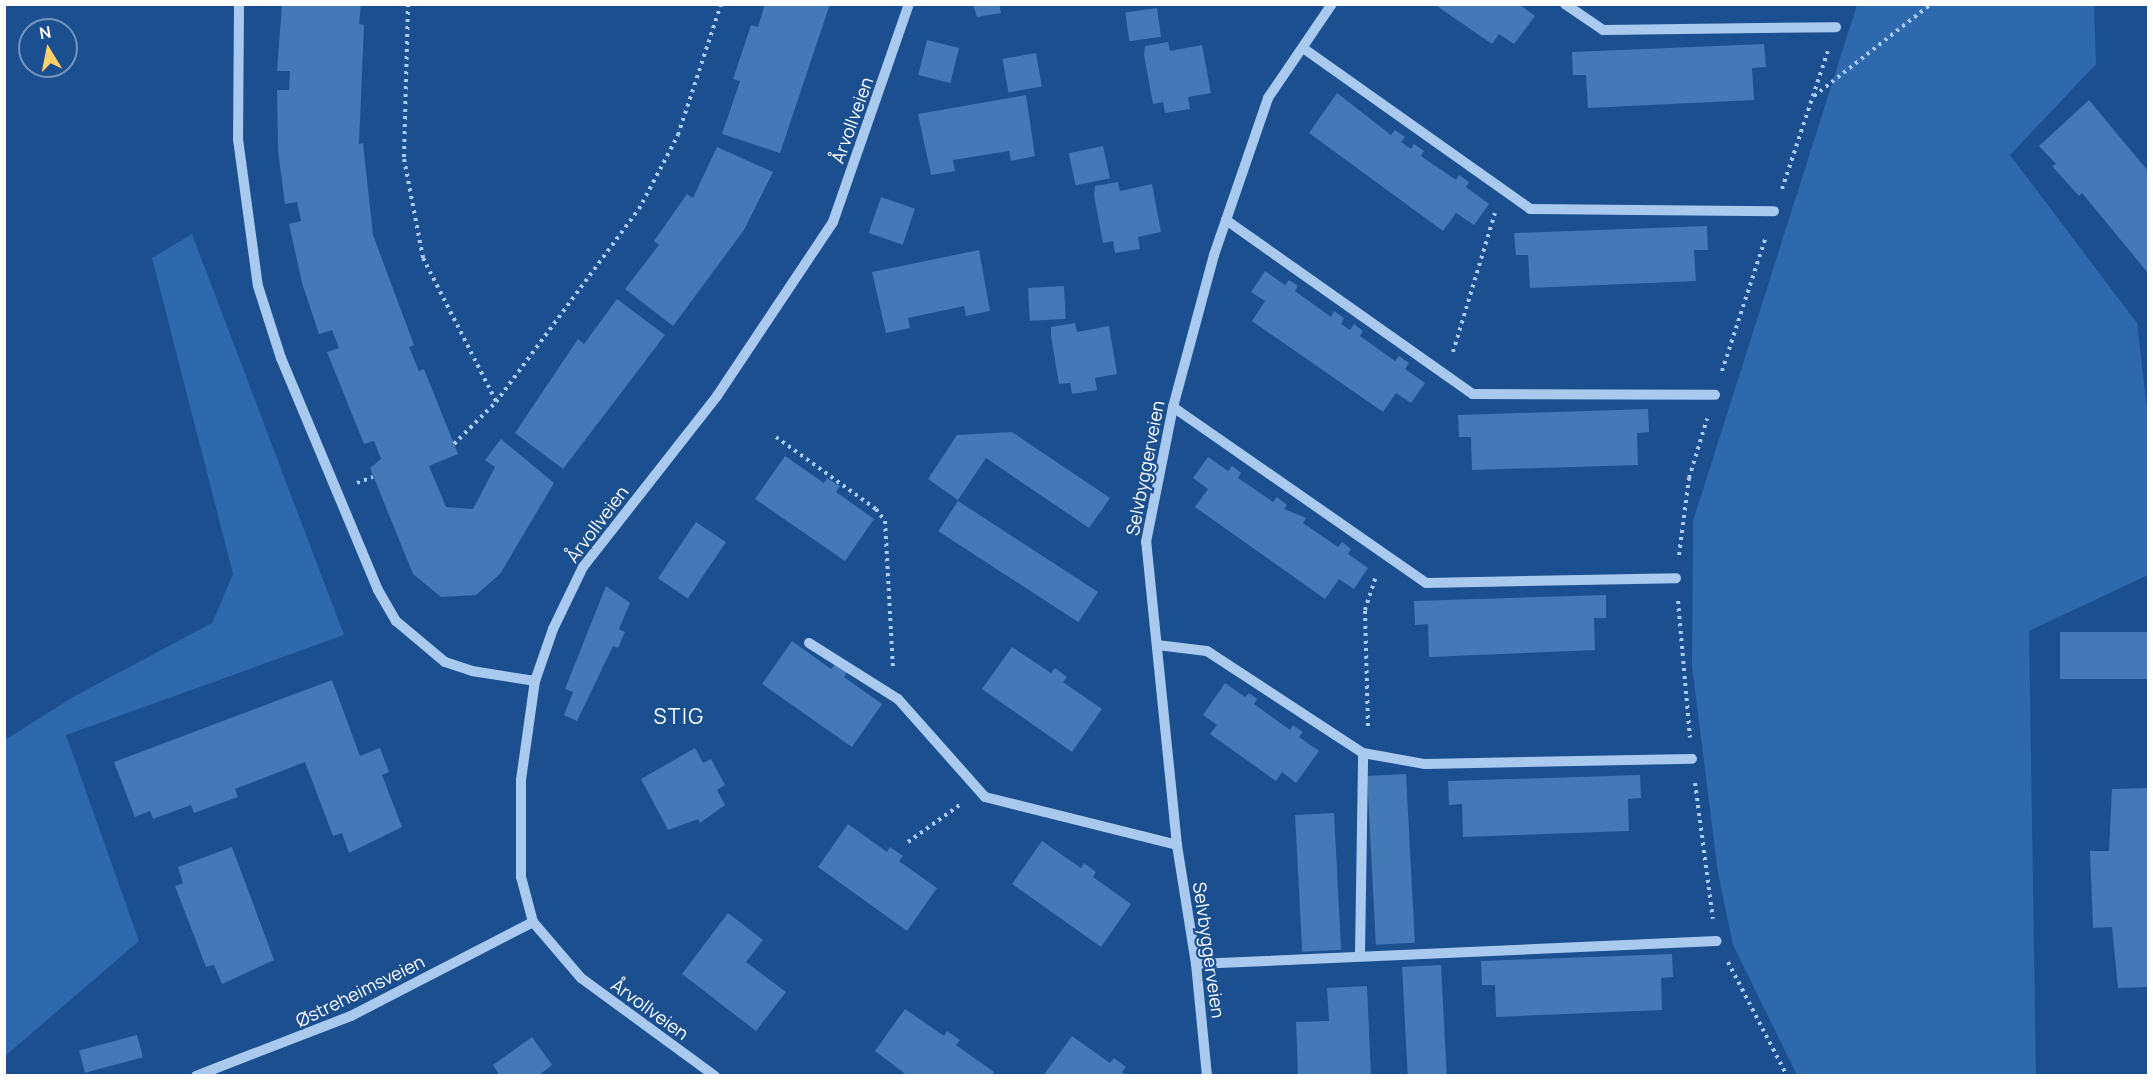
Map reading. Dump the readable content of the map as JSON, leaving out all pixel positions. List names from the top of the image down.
{
  "streets": {
    "street": ["Årvollveien", "Selvbyggerveien", "Østreheimsveien"]
  },
  "crossings": [
    ["Årvollveien", "Østreheimsveien"]
  ],
  "districts": ["STIG"],
  "north": "top"
}
